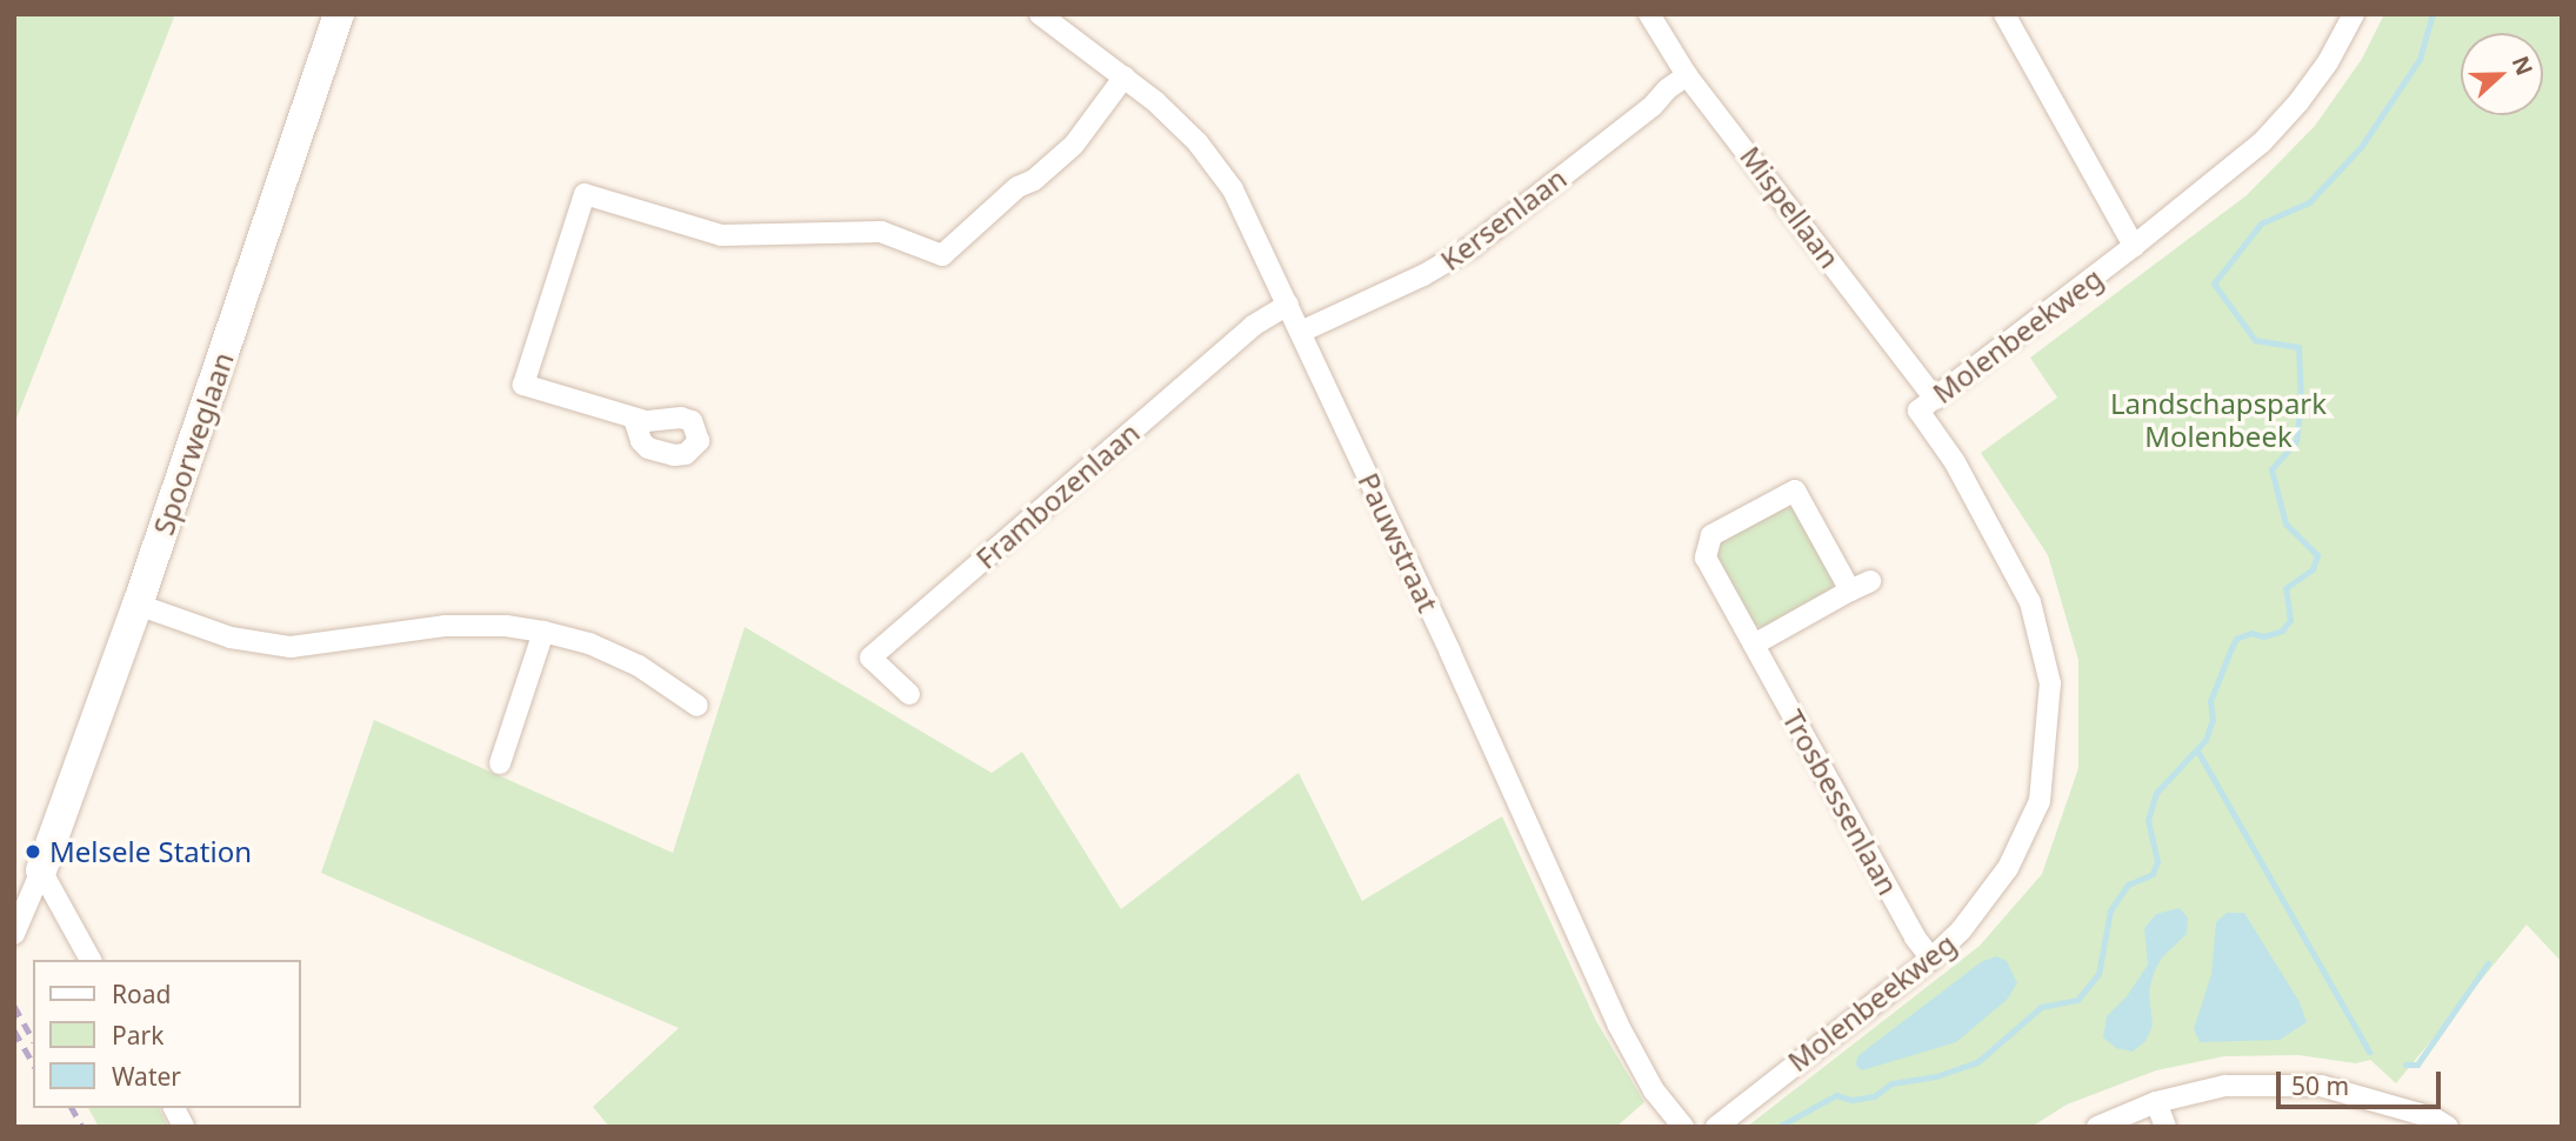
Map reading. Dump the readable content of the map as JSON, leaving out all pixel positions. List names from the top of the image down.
{
  "streets": {
    "street": [
      "Mispellaan",
      "Kersenlaan",
      "Molenbeekweg",
      "Spoorweglaan",
      "Frambozenlaan",
      "Pauwstraat",
      "Trosbessenlaan"
    ]
  },
  "crossings": [
    ["Mispellaan", "Kersenlaan"],
    ["Mispellaan", "Molenbeekweg"],
    ["Kersenlaan", "Pauwstraat"],
    ["Molenbeekweg", "Trosbessenlaan"],
    ["Frambozenlaan", "Pauwstraat"]
  ],
  "parks": ["Landschapspark Molenbeek"],
  "places": ["Melsele Station"],
  "legend": ["Road", "Park", "Water"],
  "scale_bar": "50 m",
  "north": "right"
}
